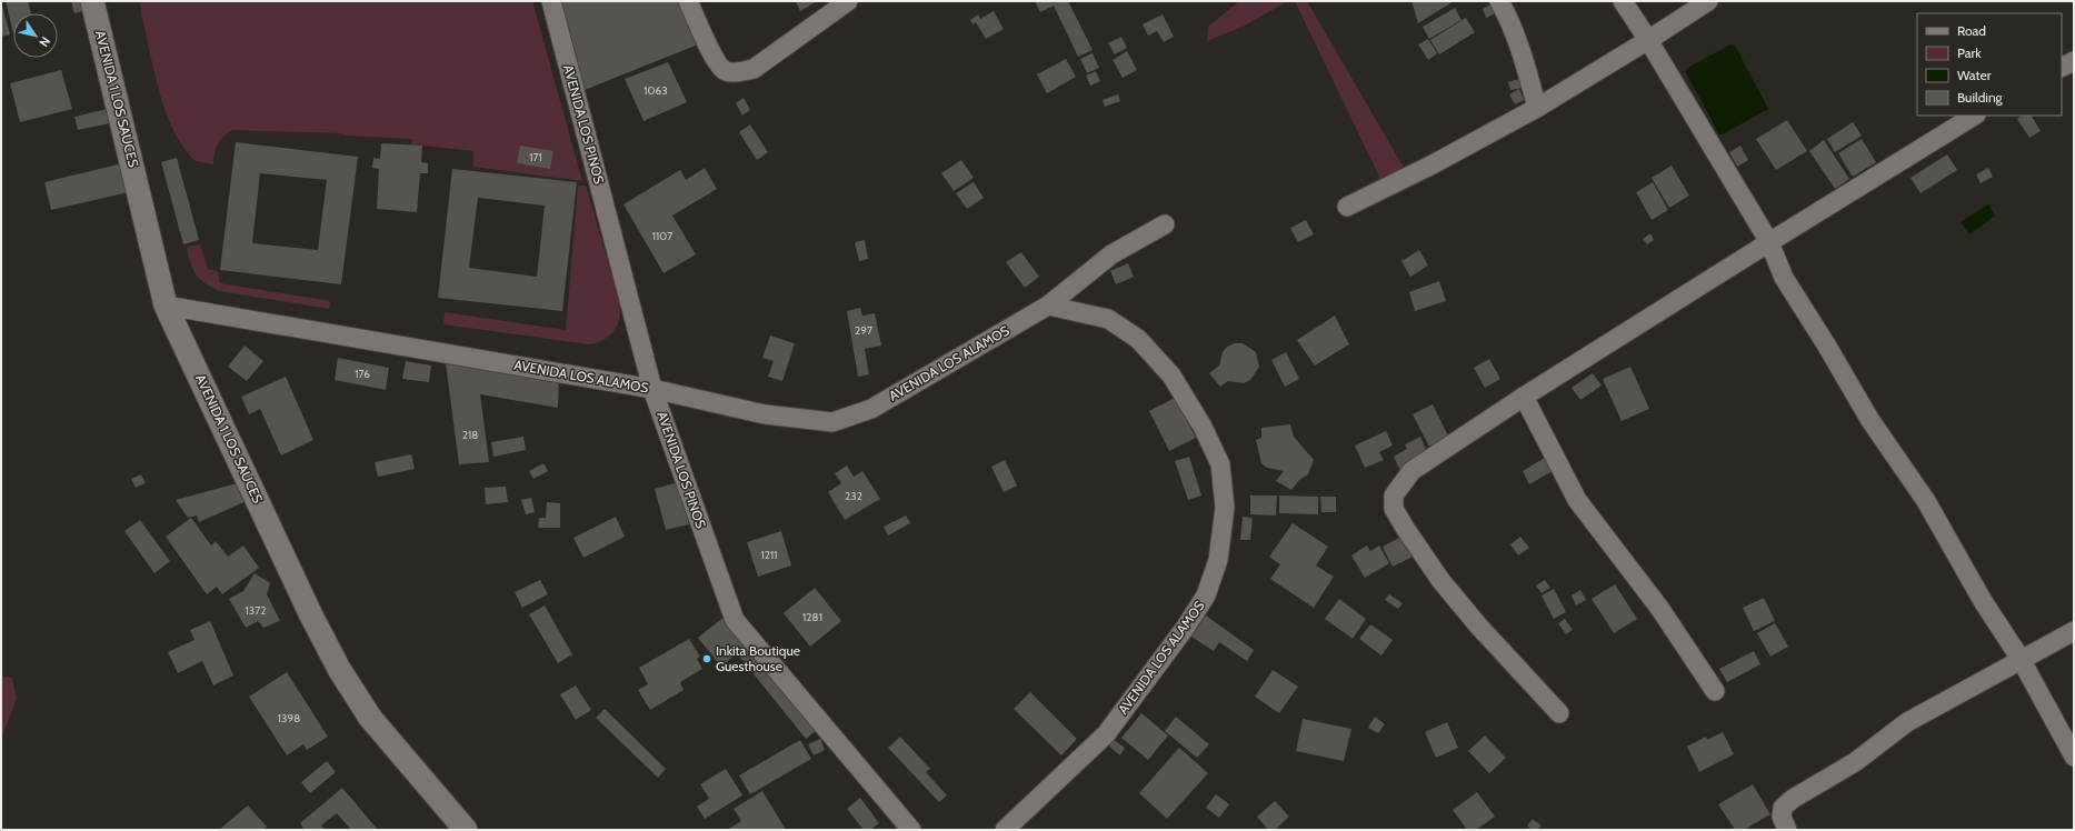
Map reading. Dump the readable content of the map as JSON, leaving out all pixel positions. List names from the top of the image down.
{
  "streets": {
    "street": ["AVENIDA 1 LOS SAUCES", "AVENIDA LOS PINOS", "AVENIDA LOS ALAMOS"]
  },
  "crossings": [
    ["AVENIDA 1 LOS SAUCES", "AVENIDA LOS ALAMOS"],
    ["AVENIDA LOS PINOS", "AVENIDA LOS ALAMOS"]
  ],
  "places": ["Inkita Boutique Guesthouse"],
  "house_numbers": [
    "1063",
    "171",
    "1107",
    "297",
    "176",
    "218",
    "232",
    "1211",
    "1372",
    "1281",
    "1398"
  ],
  "legend": [
    "Road",
    "Park",
    "Water",
    "Building"
  ],
  "north": "bottom right"
}
